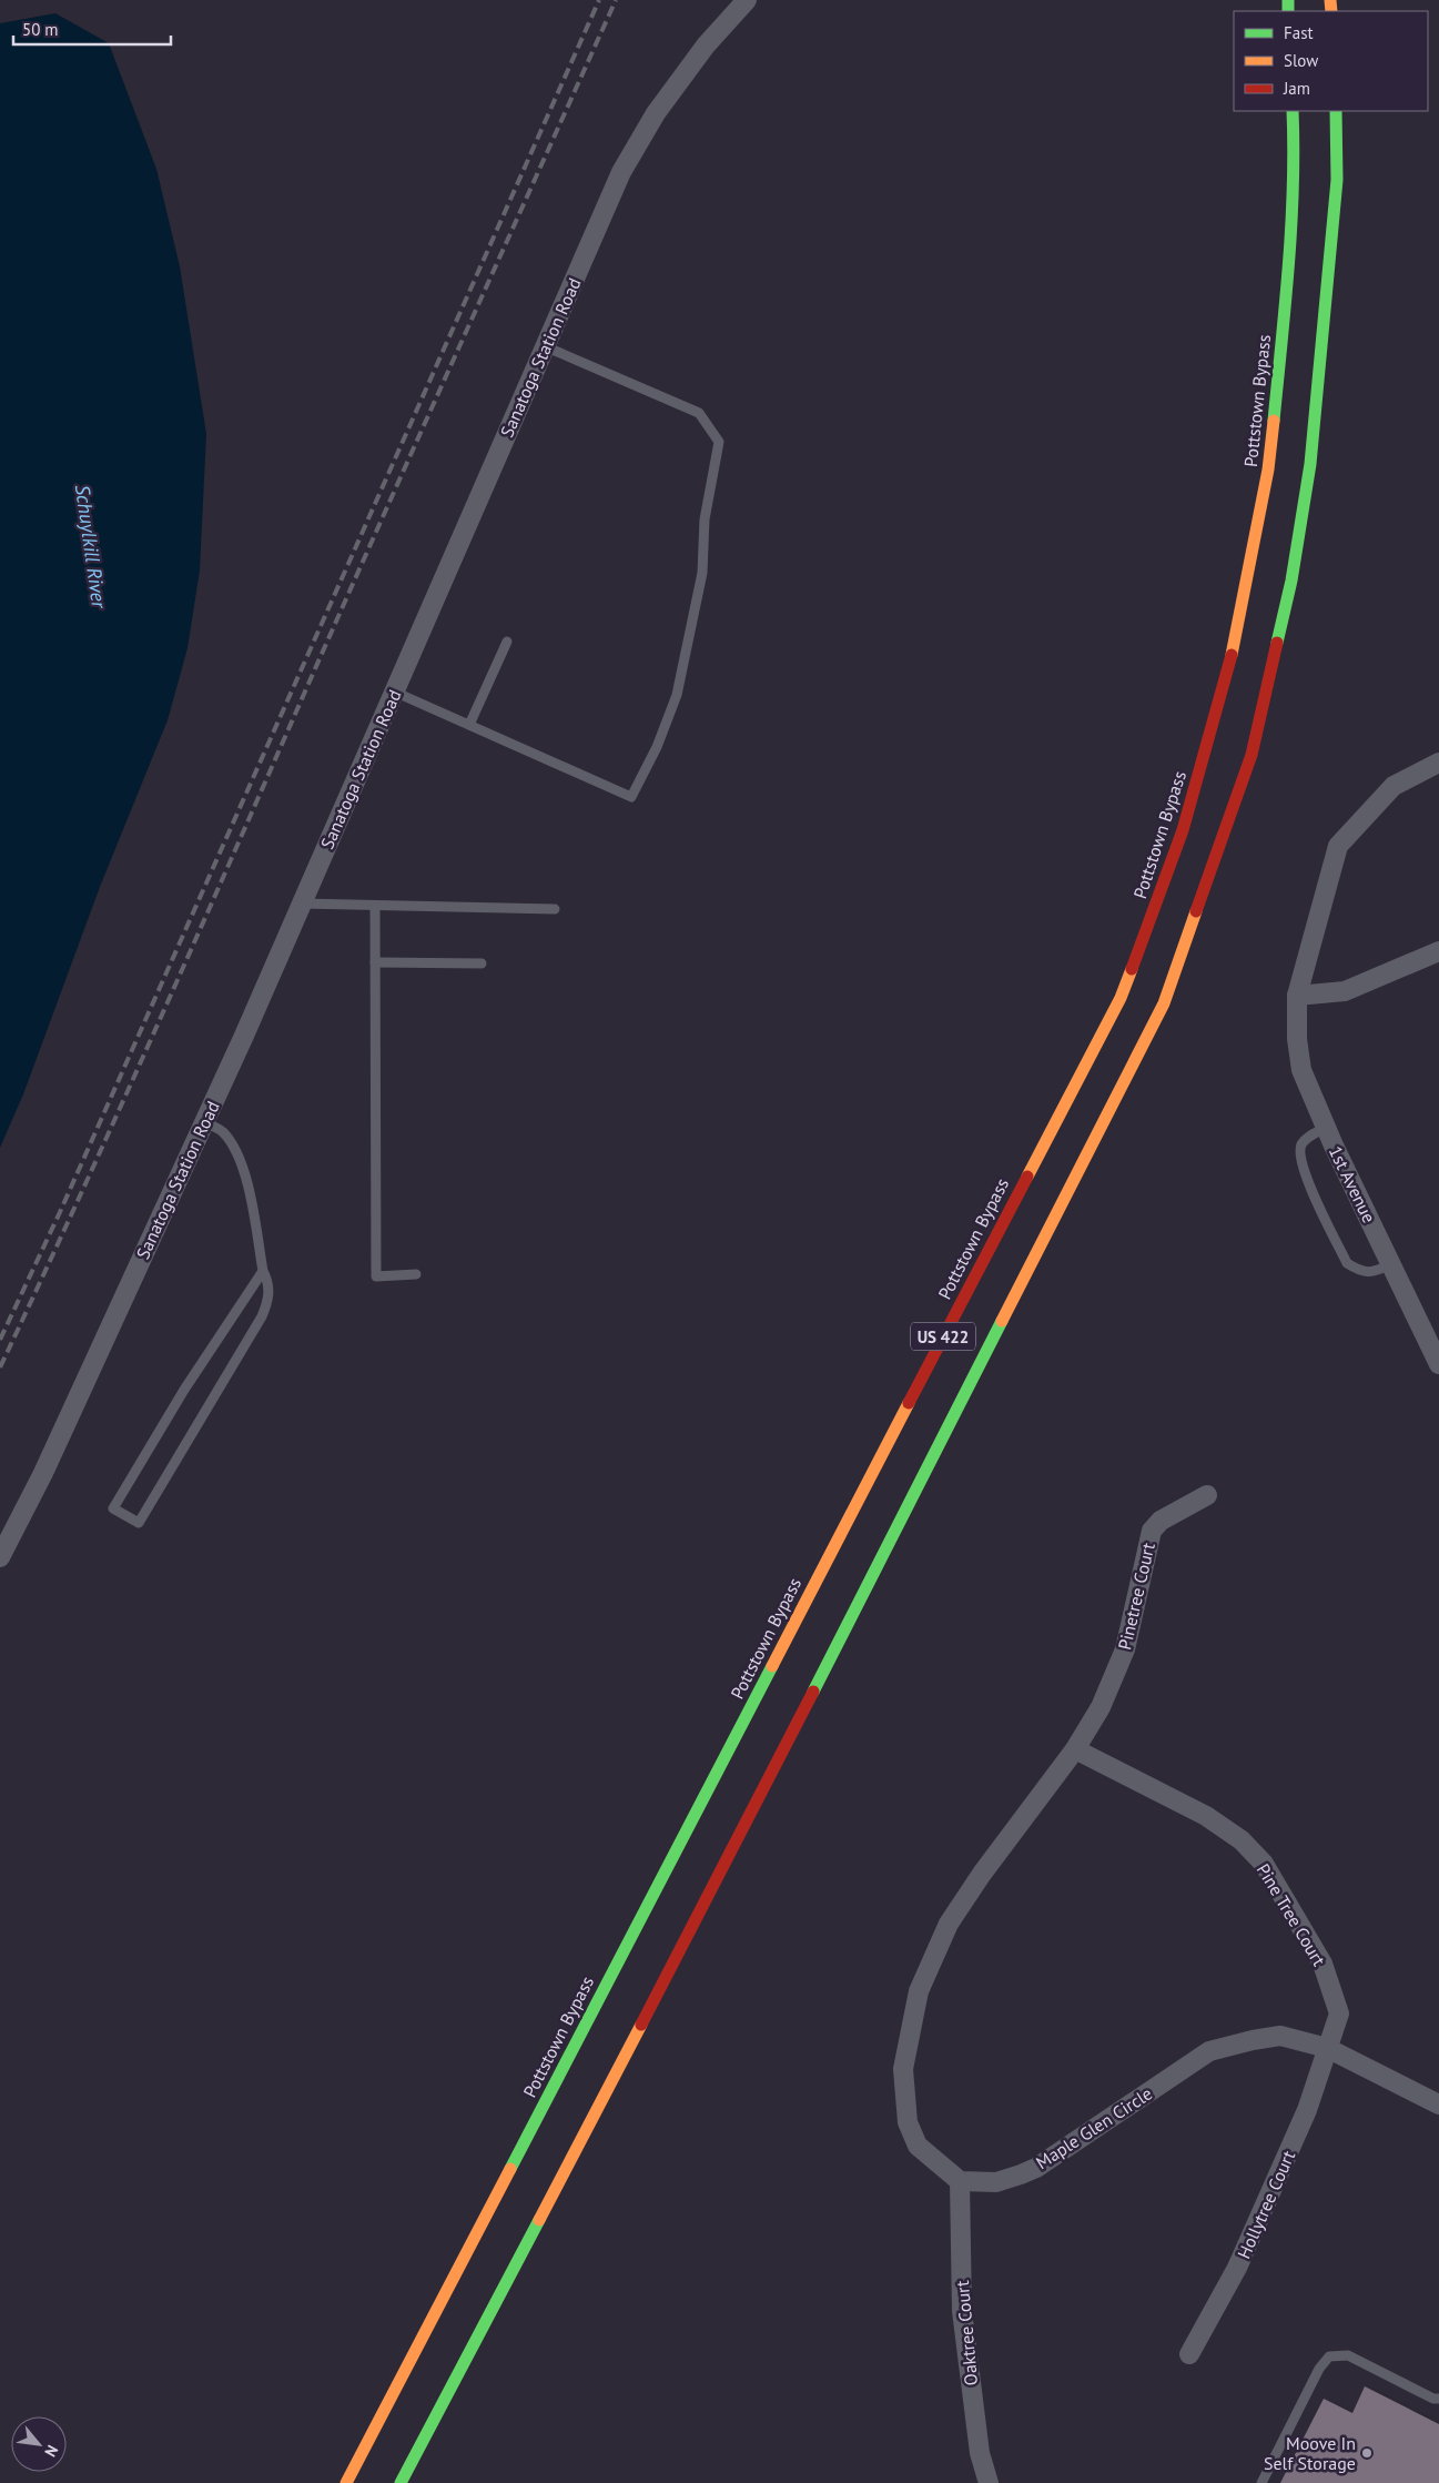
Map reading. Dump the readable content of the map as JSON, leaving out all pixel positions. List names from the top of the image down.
{
  "streets": {
    "highway": ["Pottstown Bypass", "US 422"],
    "street": [
      "Sanatoga Station Road",
      "1st Avenue",
      "Pinetree Court",
      "Pine Tree Court",
      "Maple Glen Circle",
      "Hollytree Court",
      "Oaktree Court"
    ]
  },
  "crossings": [
    ["Pinetree Court", "Pine Tree Court"],
    ["Pine Tree Court", "Maple Glen Circle"],
    ["Pine Tree Court", "Hollytree Court"],
    ["Maple Glen Circle", "Hollytree Court"],
    ["Maple Glen Circle", "Oaktree Court"]
  ],
  "water": ["Schuylkill River"],
  "places": ["Moove In Self Storage"],
  "legend": ["Fast", "Slow", "Jam"],
  "scale_bar": "50 m",
  "north": "bottom right"
}
